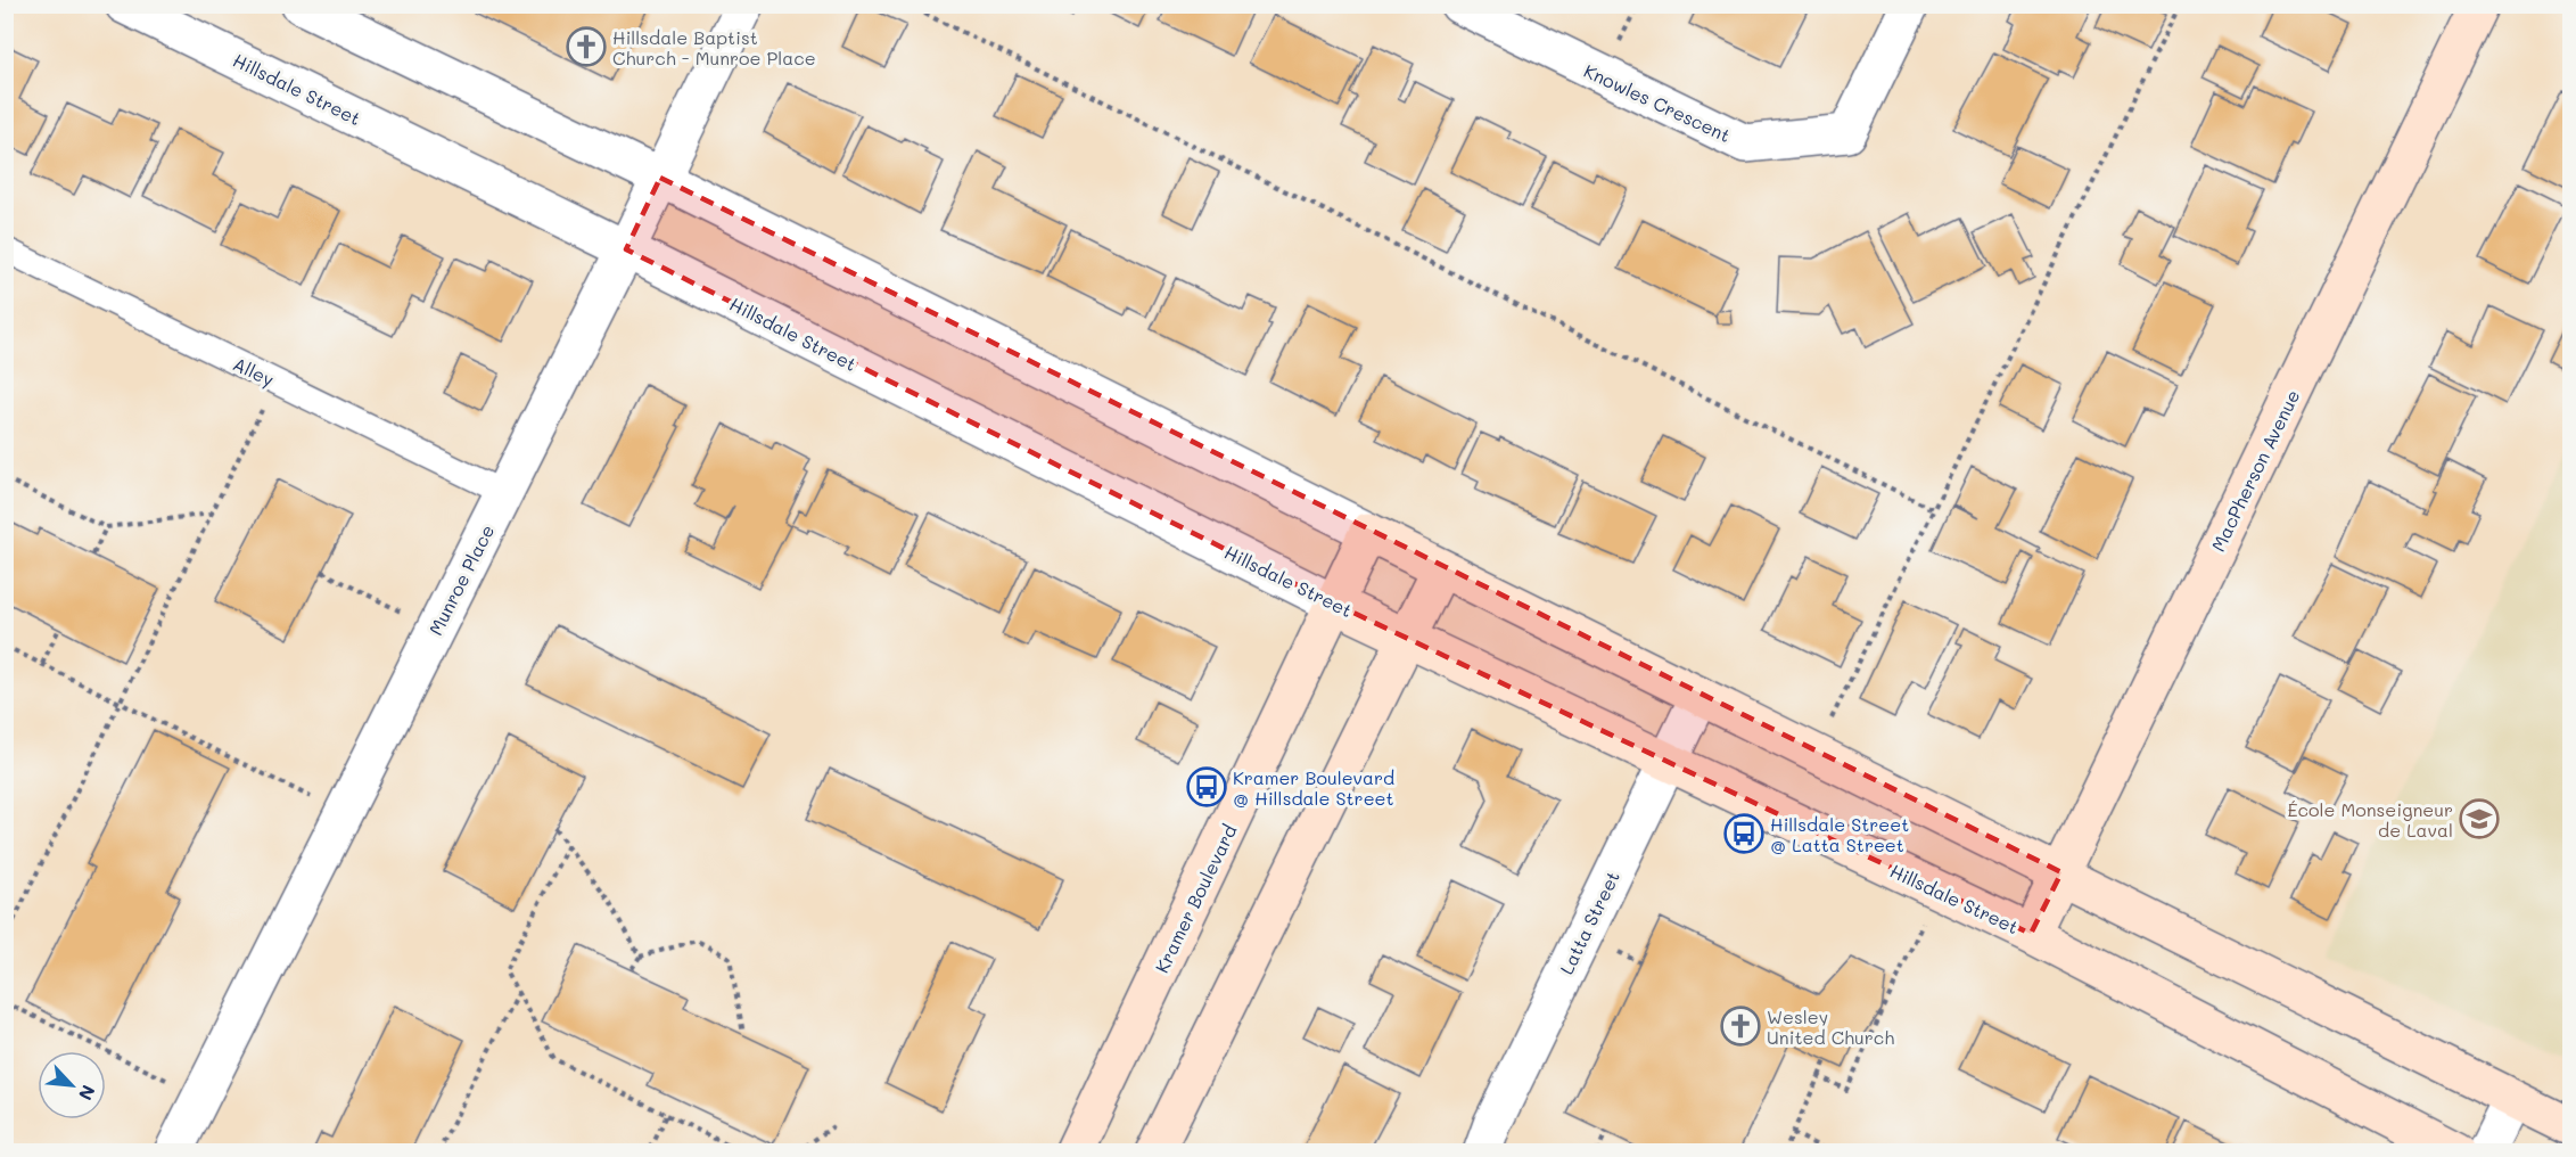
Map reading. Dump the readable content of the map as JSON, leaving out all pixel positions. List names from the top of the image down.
{
  "streets": {
    "street": [
      "Hillsdale Street",
      "Knowles Crescent",
      "MacPherson Avenue",
      "Munroe Place",
      "Kramer Boulevard",
      "Latta Street"
    ],
    "lane": ["Alley"]
  },
  "crossings": [
    ["Hillsdale Street", "MacPherson Avenue"],
    ["Hillsdale Street", "Munroe Place"],
    ["Hillsdale Street", "Kramer Boulevard"],
    ["Hillsdale Street", "Latta Street"],
    ["Alley", "Munroe Place"]
  ],
  "places": {
    "church": ["Hillsdale Baptist Church - Munroe Place", "Wesley United Church"],
    "bus stop": ["Kramer Boulevard @ Hillsdale Street", "Hillsdale Street @ Latta Street"],
    "school or university": ["École Monseigneur de Laval"]
  },
  "north": "bottom right"
}
